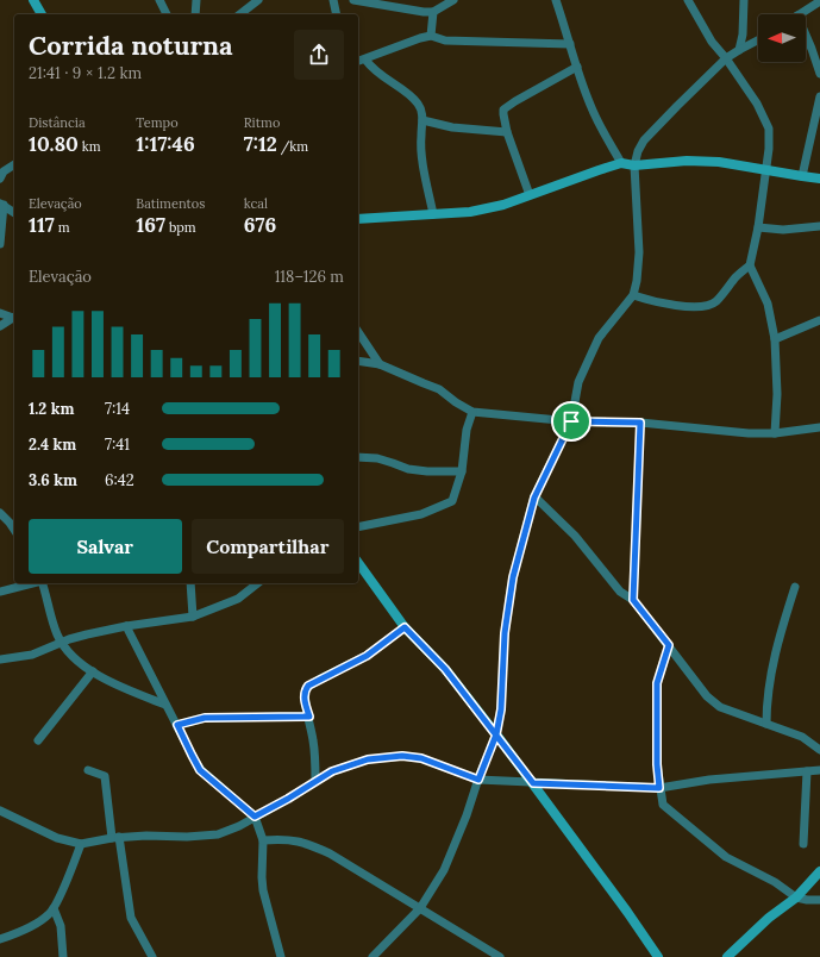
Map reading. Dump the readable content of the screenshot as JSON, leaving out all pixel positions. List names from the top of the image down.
{
  "north": "left",
  "page": {
    "heading": ["Corrida noturna", "21:41 · 9 × 1.2 km"],
    "stats": [
      ["Distância", "10.80 km"],
      ["Tempo", "1:17:46"],
      ["Ritmo", "7:12 /km"],
      ["Elevação", "117 m"],
      ["Batimentos", "167 bpm"],
      ["kcal", "676"]
    ],
    "chart": ["Elevação", "118–126 m"],
    "list": [
      {
        "name": "1.2 km",
        "note": "7:14"
      },
      {
        "name": "2.4 km",
        "note": "7:41"
      },
      {
        "name": "3.6 km",
        "note": "6:42"
      }
    ],
    "buttons": ["Salvar", "Compartilhar"]
  }
}
